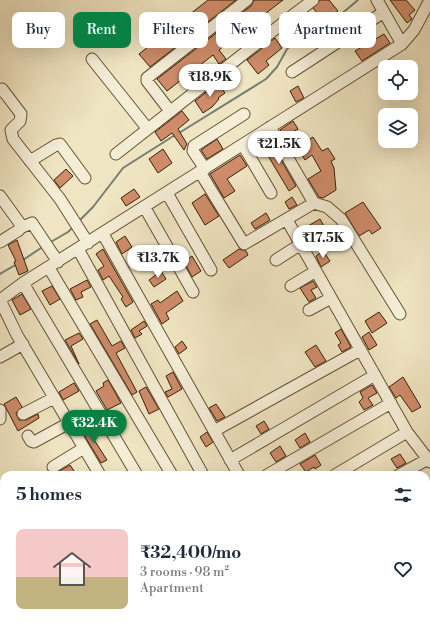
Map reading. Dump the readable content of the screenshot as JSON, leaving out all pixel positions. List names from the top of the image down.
{
  "page": {
    "chip": [
      "Buy",
      "Rent",
      "Filters",
      "New",
      "Apartment"
    ],
    "price": [
      "₹18.9K",
      "₹21.5K",
      "₹17.5K",
      "₹13.7K",
      "₹32.4K"
    ],
    "heading": "5 homes",
    "list": [
      {
        "name": "₹32,400/mo",
        "note": "3 rooms · 98 m² · Apartment"
      }
    ]
  }
}
